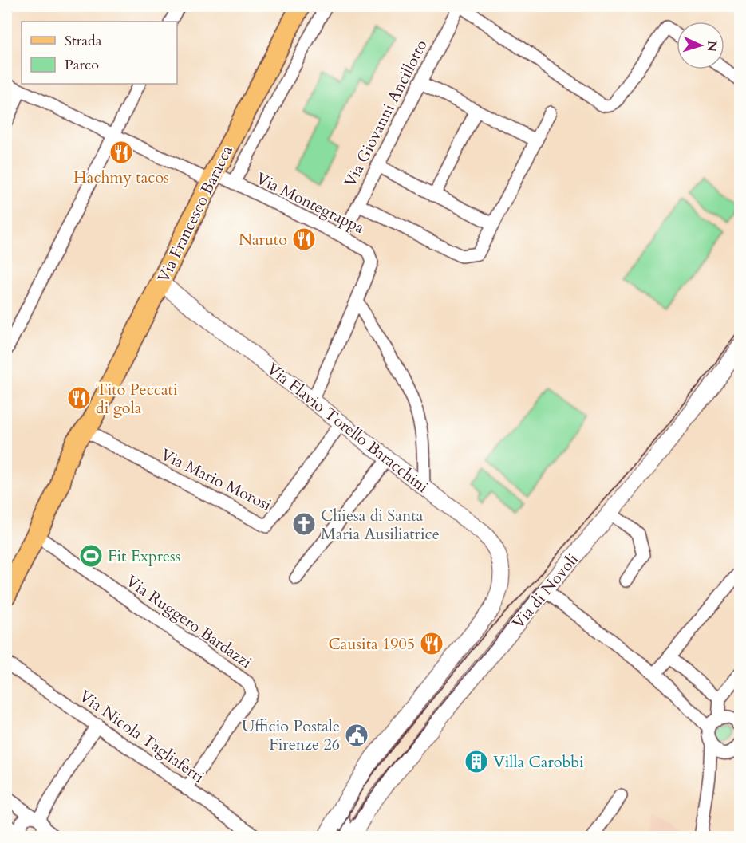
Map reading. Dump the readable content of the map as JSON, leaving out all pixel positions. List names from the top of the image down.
{
  "streets": {
    "main road": ["Via Francesco Baracca"],
    "street": [
      "Via Giovanni Ancillotto",
      "Via Montegrappa",
      "Via Flavio Torello Baracchini",
      "Via Mario Morosi",
      "Via di Novoli",
      "Via Ruggero Bardazzi",
      "Via Nicola Tagliaferri"
    ]
  },
  "crossings": [
    ["Via Giovanni Ancillotto", "Via Montegrappa"],
    ["Via Montegrappa", "Via Francesco Baracca"],
    ["Via Francesco Baracca", "Via Flavio Torello Baracchini"],
    ["Via Francesco Baracca", "Via Mario Morosi"],
    ["Via Francesco Baracca", "Via Ruggero Bardazzi"],
    ["Via Flavio Torello Baracchini", "Via Mario Morosi"],
    ["Via Flavio Torello Baracchini", "Via di Novoli"],
    ["Via Ruggero Bardazzi", "Via Nicola Tagliaferri"]
  ],
  "places": {
    "restaurant": [
      "Hachmy tacos",
      "Naruto",
      "Tito Peccati di gola",
      "Causita 1905"
    ],
    "church": ["Chiesa di Santa Maria Ausiliatrice"],
    "sports": ["Fit Express"],
    "public building": ["Ufficio Postale Firenze 26"],
    "building": ["Villa Carobbi"]
  },
  "legend": ["Strada", "Parco"],
  "north": "right"
}
